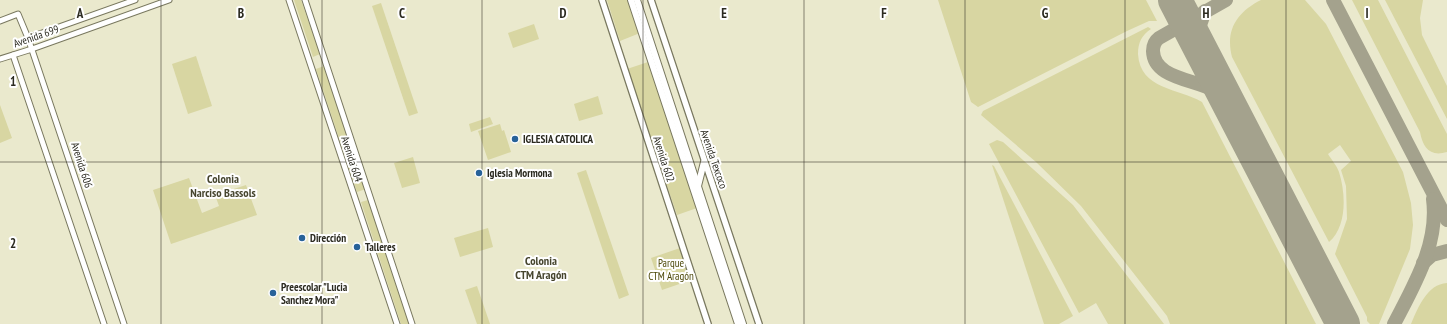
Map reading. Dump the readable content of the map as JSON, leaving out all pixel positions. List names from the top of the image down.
{
  "streets": {
    "main road": ["Avenida 602", "Avenida Texcoco"],
    "street": ["Avenida 699", "Avenida 604", "Avenida 606"]
  },
  "crossings": [
    ["Avenida 699", "Avenida 606"]
  ],
  "districts": ["Colonia Narciso Bassols", "Colonia CTM Aragón"],
  "parks": ["Parque CTM Aragón"],
  "places": [
    "IGLESIA CATOLICA",
    "Iglesia Mormona",
    "Dirección",
    "Talleres",
    "Preescolar \"Lucia Sanchez Mora\""
  ],
  "grid": {
    "columns": [
      "A",
      "B",
      "C",
      "D",
      "E",
      "F",
      "G",
      "H",
      "I"
    ],
    "rows": ["1", "2"]
  }
}
